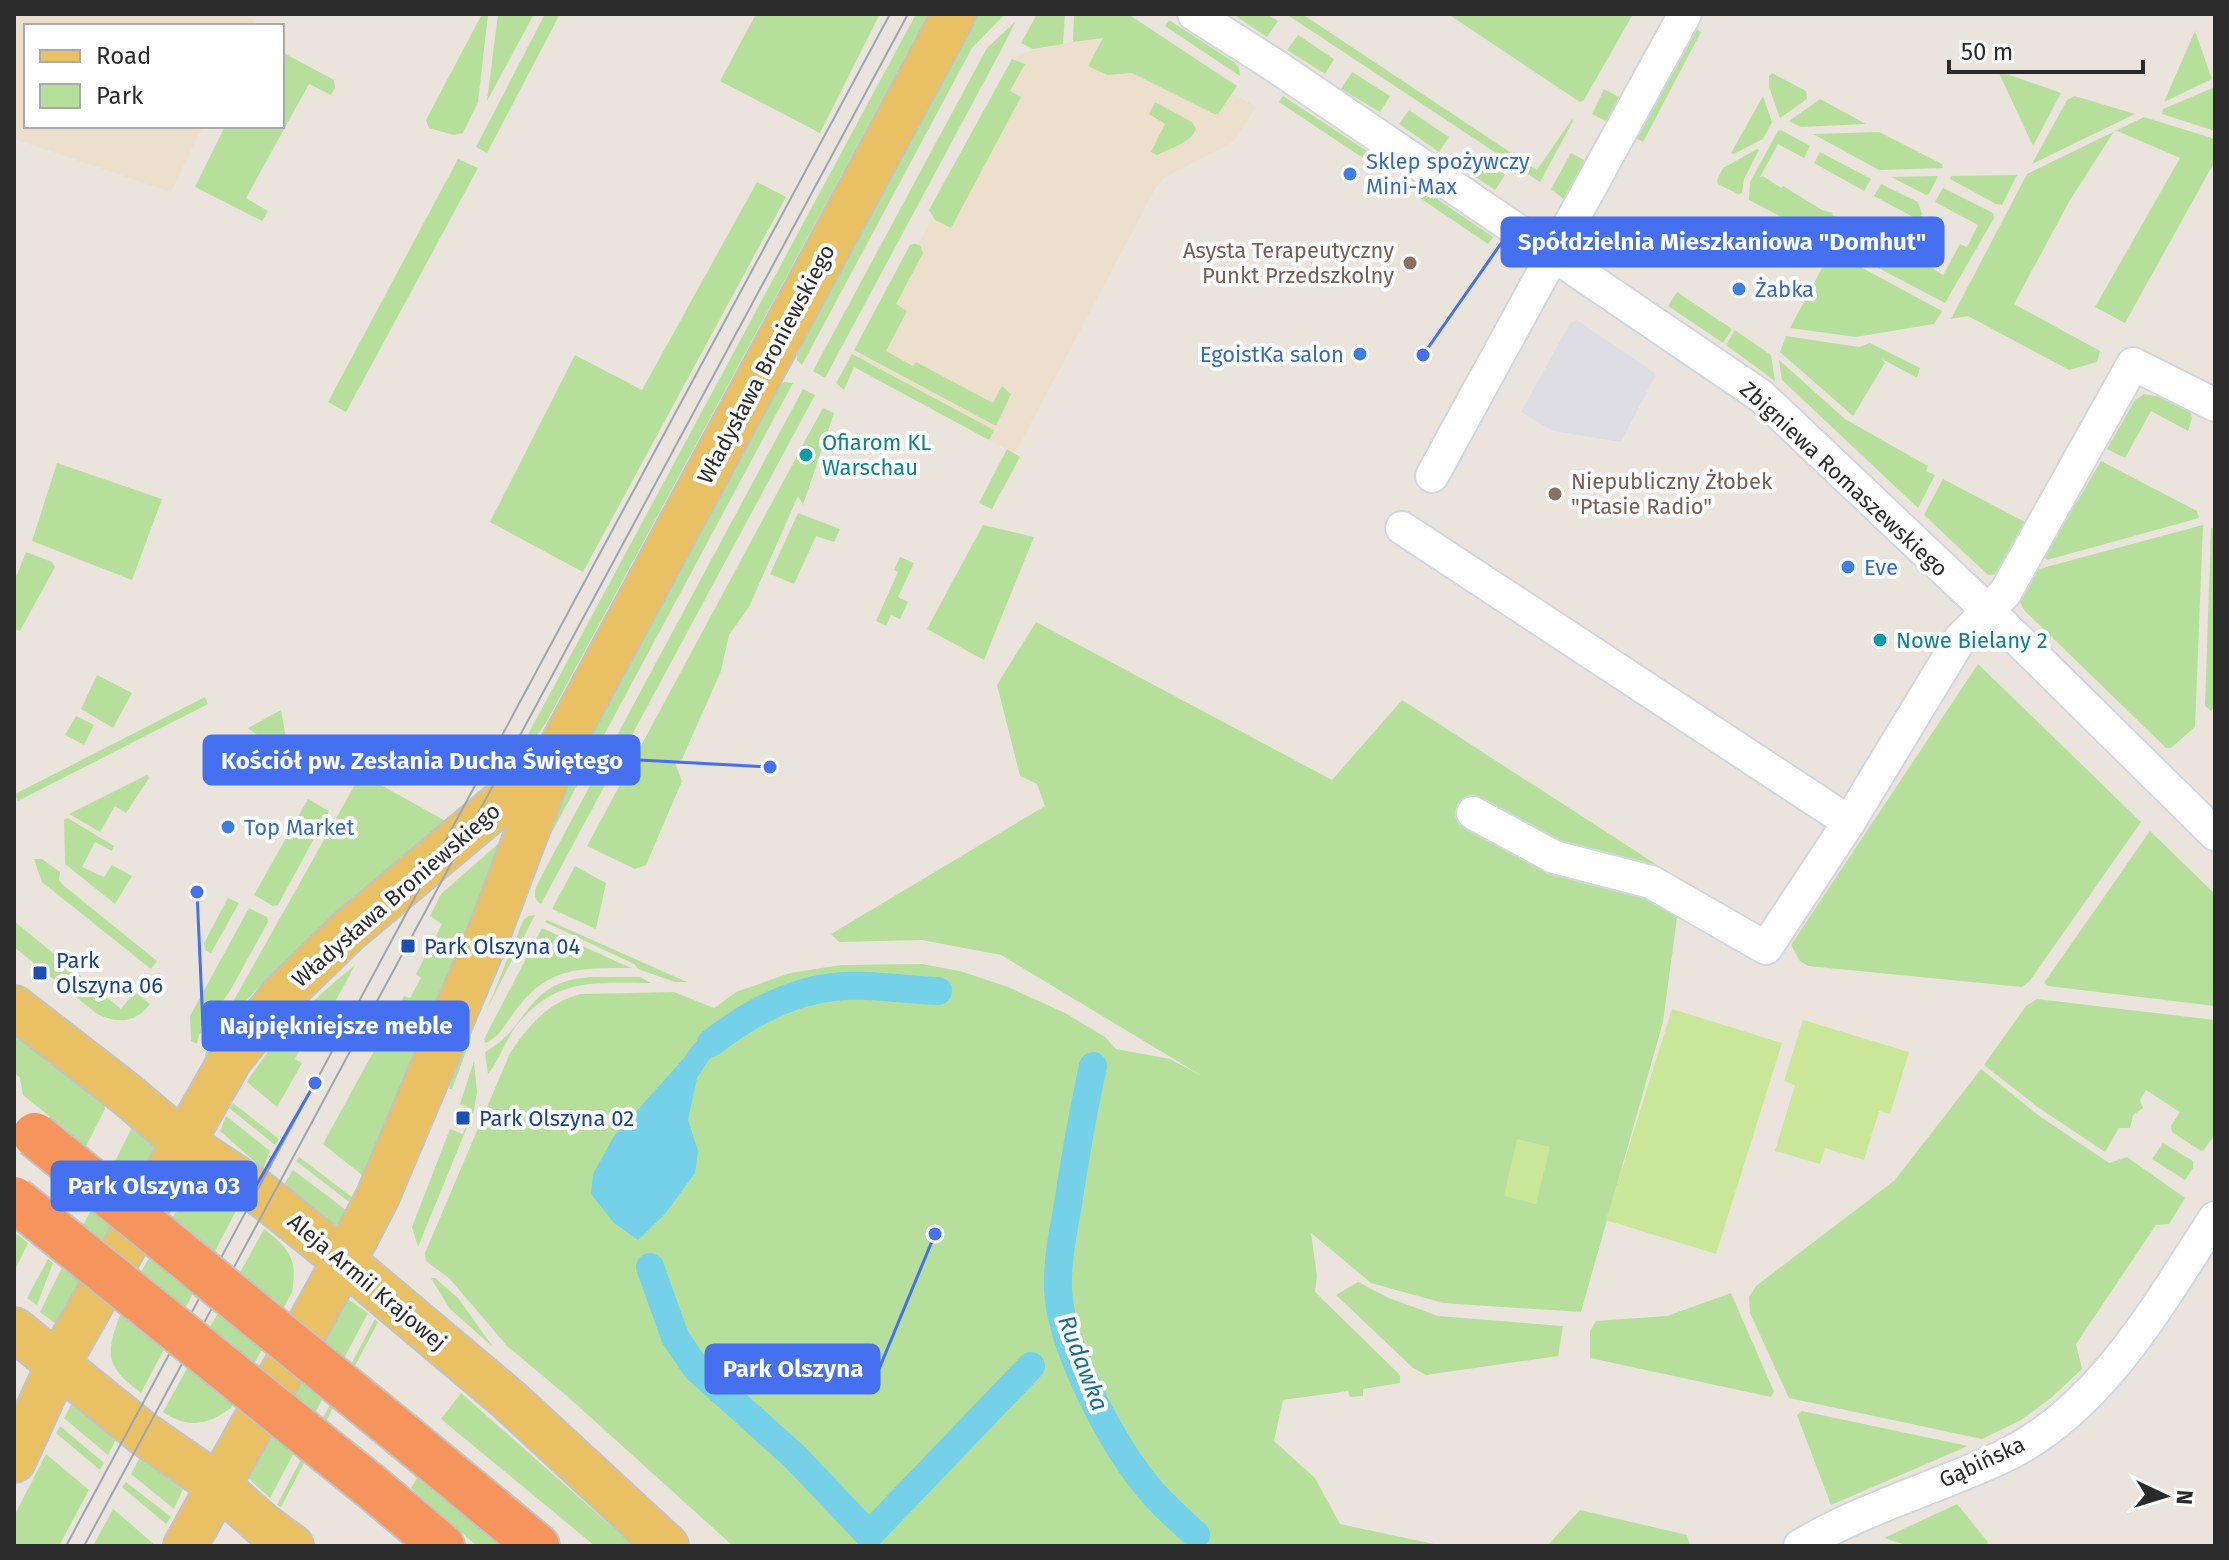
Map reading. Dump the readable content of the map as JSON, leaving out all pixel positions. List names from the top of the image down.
{
  "streets": {
    "main road": ["Władysława Broniewskiego", "Aleja Armii Krajowej"],
    "street": ["Zbigniewa Romaszewskiego", "Gąbińska"]
  },
  "crossings": [
    ["Władysława Broniewskiego", "Aleja Armii Krajowej"]
  ],
  "water": ["Rudawka"],
  "places": {
    "other": [
      "Sklep spożywczy Mini-Max",
      "Asysta Terapeutyczny Punkt Przedszkolny",
      "Żabka",
      "EgoistKa salon",
      "Spółdzielnia Mieszkaniowa \"Domhut\"",
      "Ofiarom KL Warschau",
      "Niepubliczny Żłobek \"Ptasie Radio\"",
      "Eve",
      "Nowe Bielany 2",
      "Kościół pw. Zesłania Ducha Świętego",
      "Top Market",
      "Najpiękniejsze meble",
      "Park Olszyna 03",
      "Park Olszyna"
    ],
    "transit": ["Park Olszyna 04", "Park Olszyna 06", "Park Olszyna 02"]
  },
  "legend": ["Road", "Park"],
  "scale_bar": "50 m",
  "north": "right"
}
